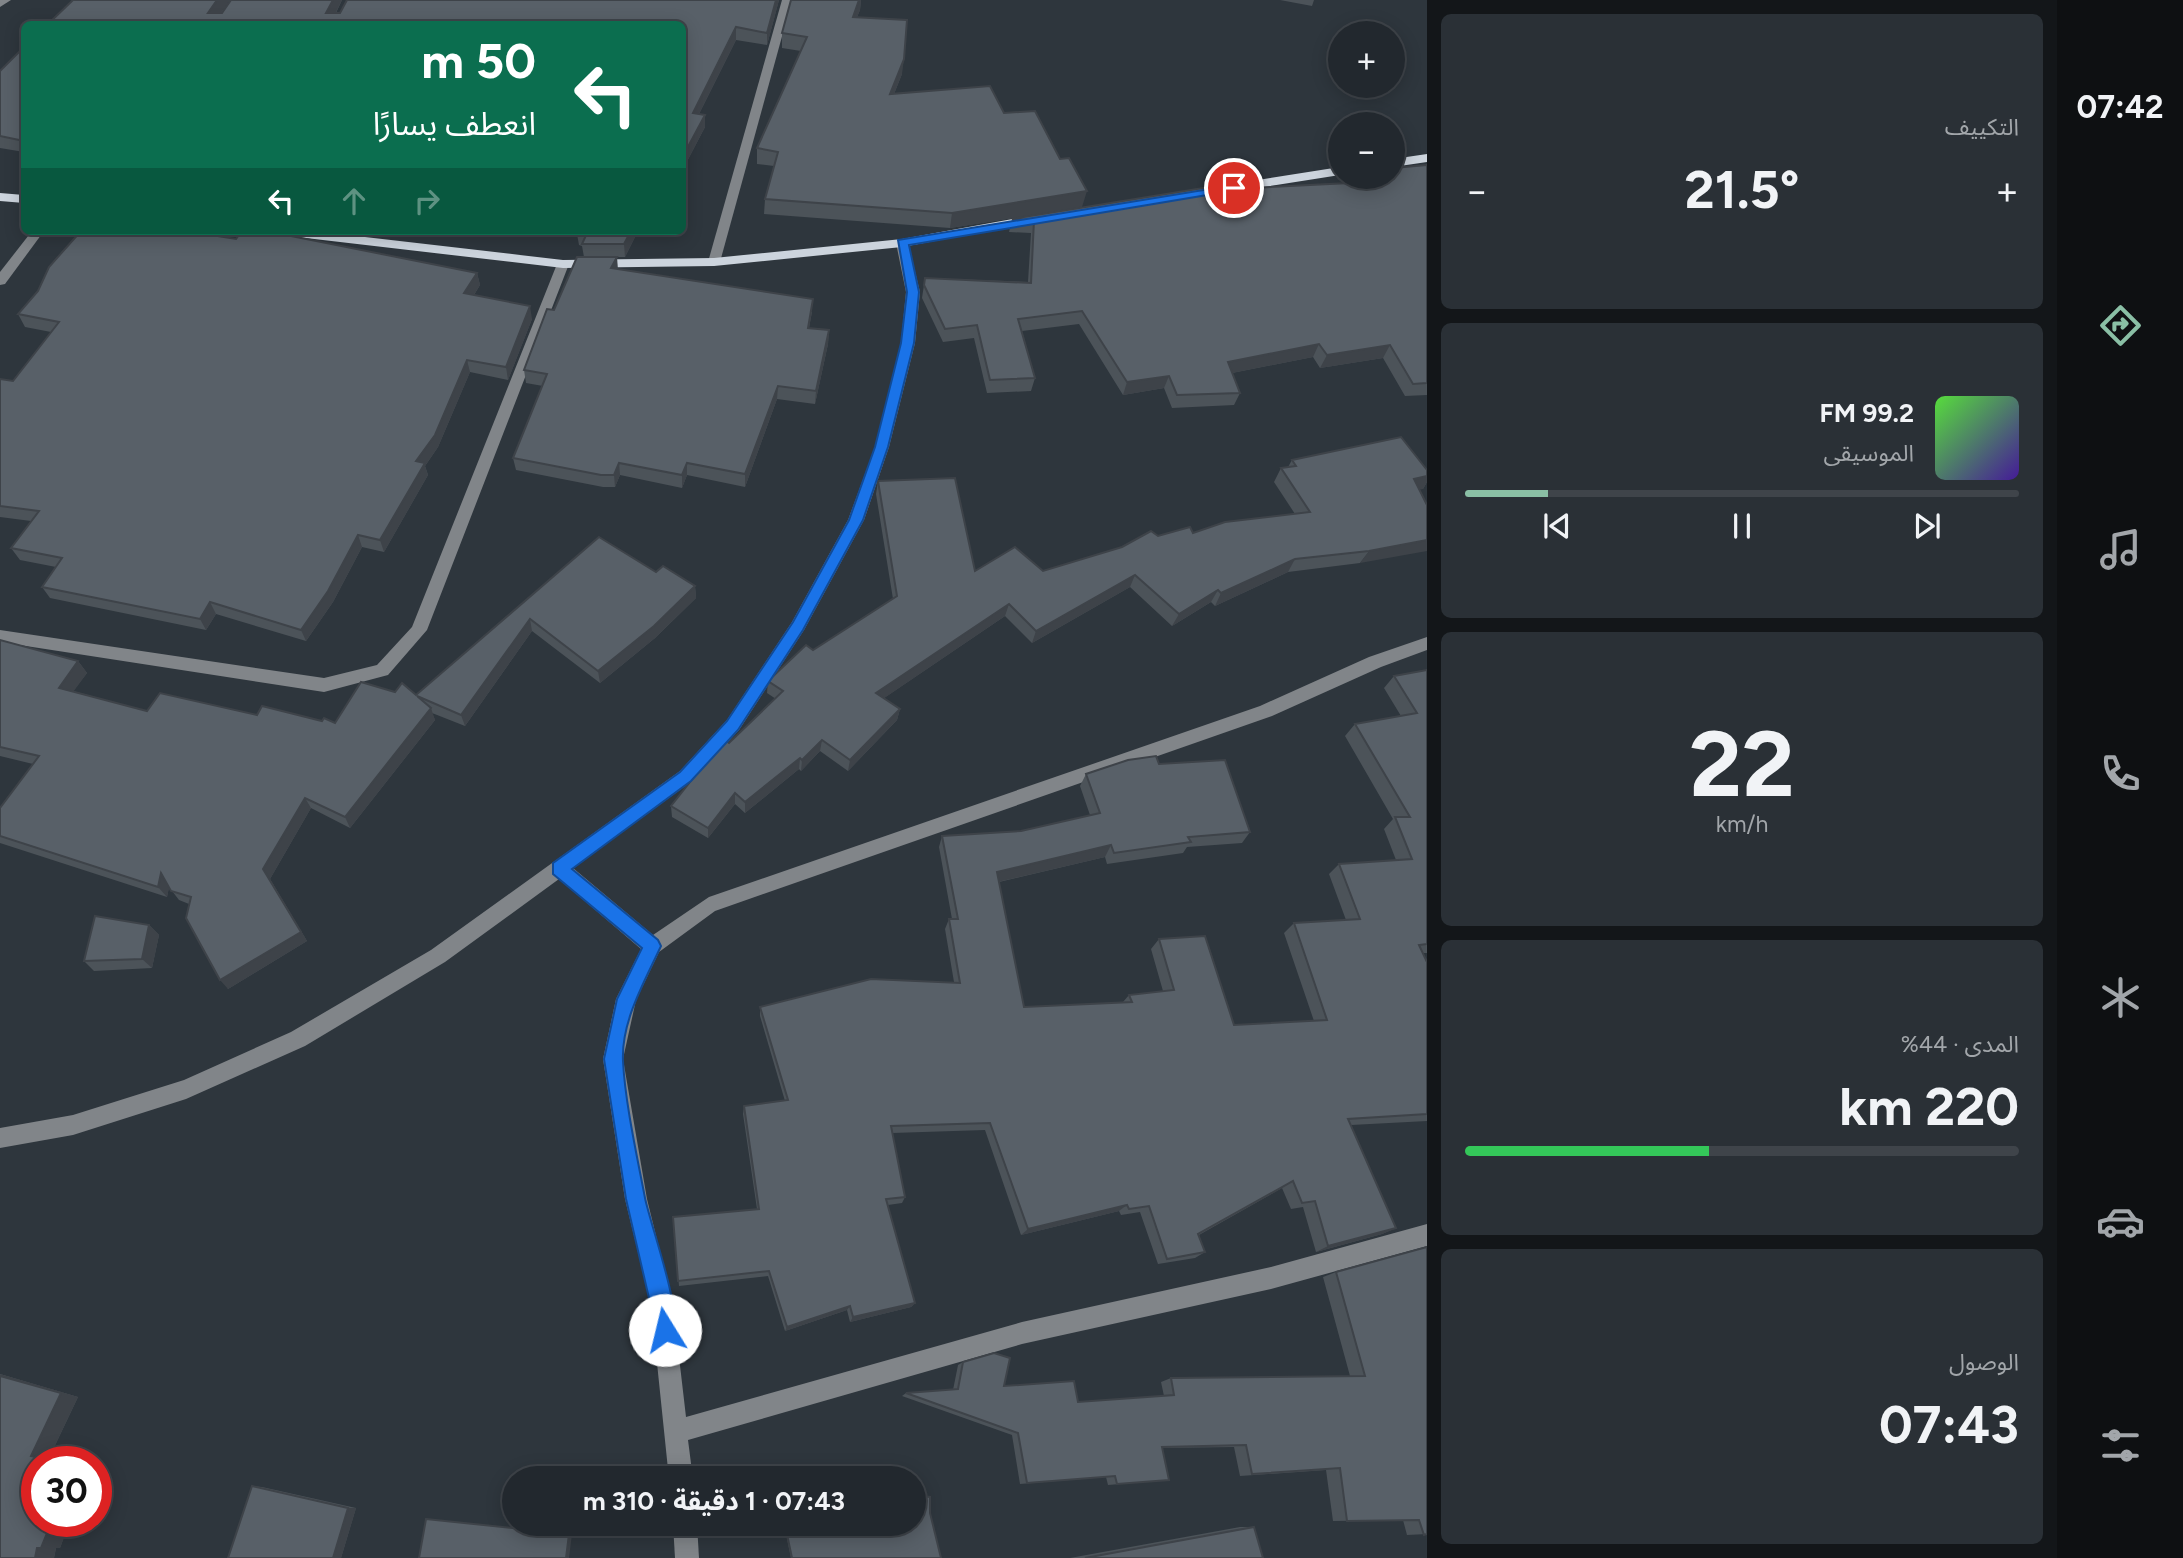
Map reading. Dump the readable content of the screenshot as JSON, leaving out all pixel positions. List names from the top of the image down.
{
  "page": {
    "tabs": "07:42",
    "tile": [
      "التكييف",
      ["22", "km/h"],
      ["المدى · 44%", "220 km"],
      ["الوصول", "07:43"]
    ],
    "map_buttons": ["+", "−"],
    "turn": ["50 m", "انعطف يسارًا"],
    "heat": ["−", "21.5°", "+"],
    "song": ["99.2 FM", "الموسيقى"],
    "limit": "30",
    "trip": "07:43 · 1 دقيقة · 310 m"
  }
}
